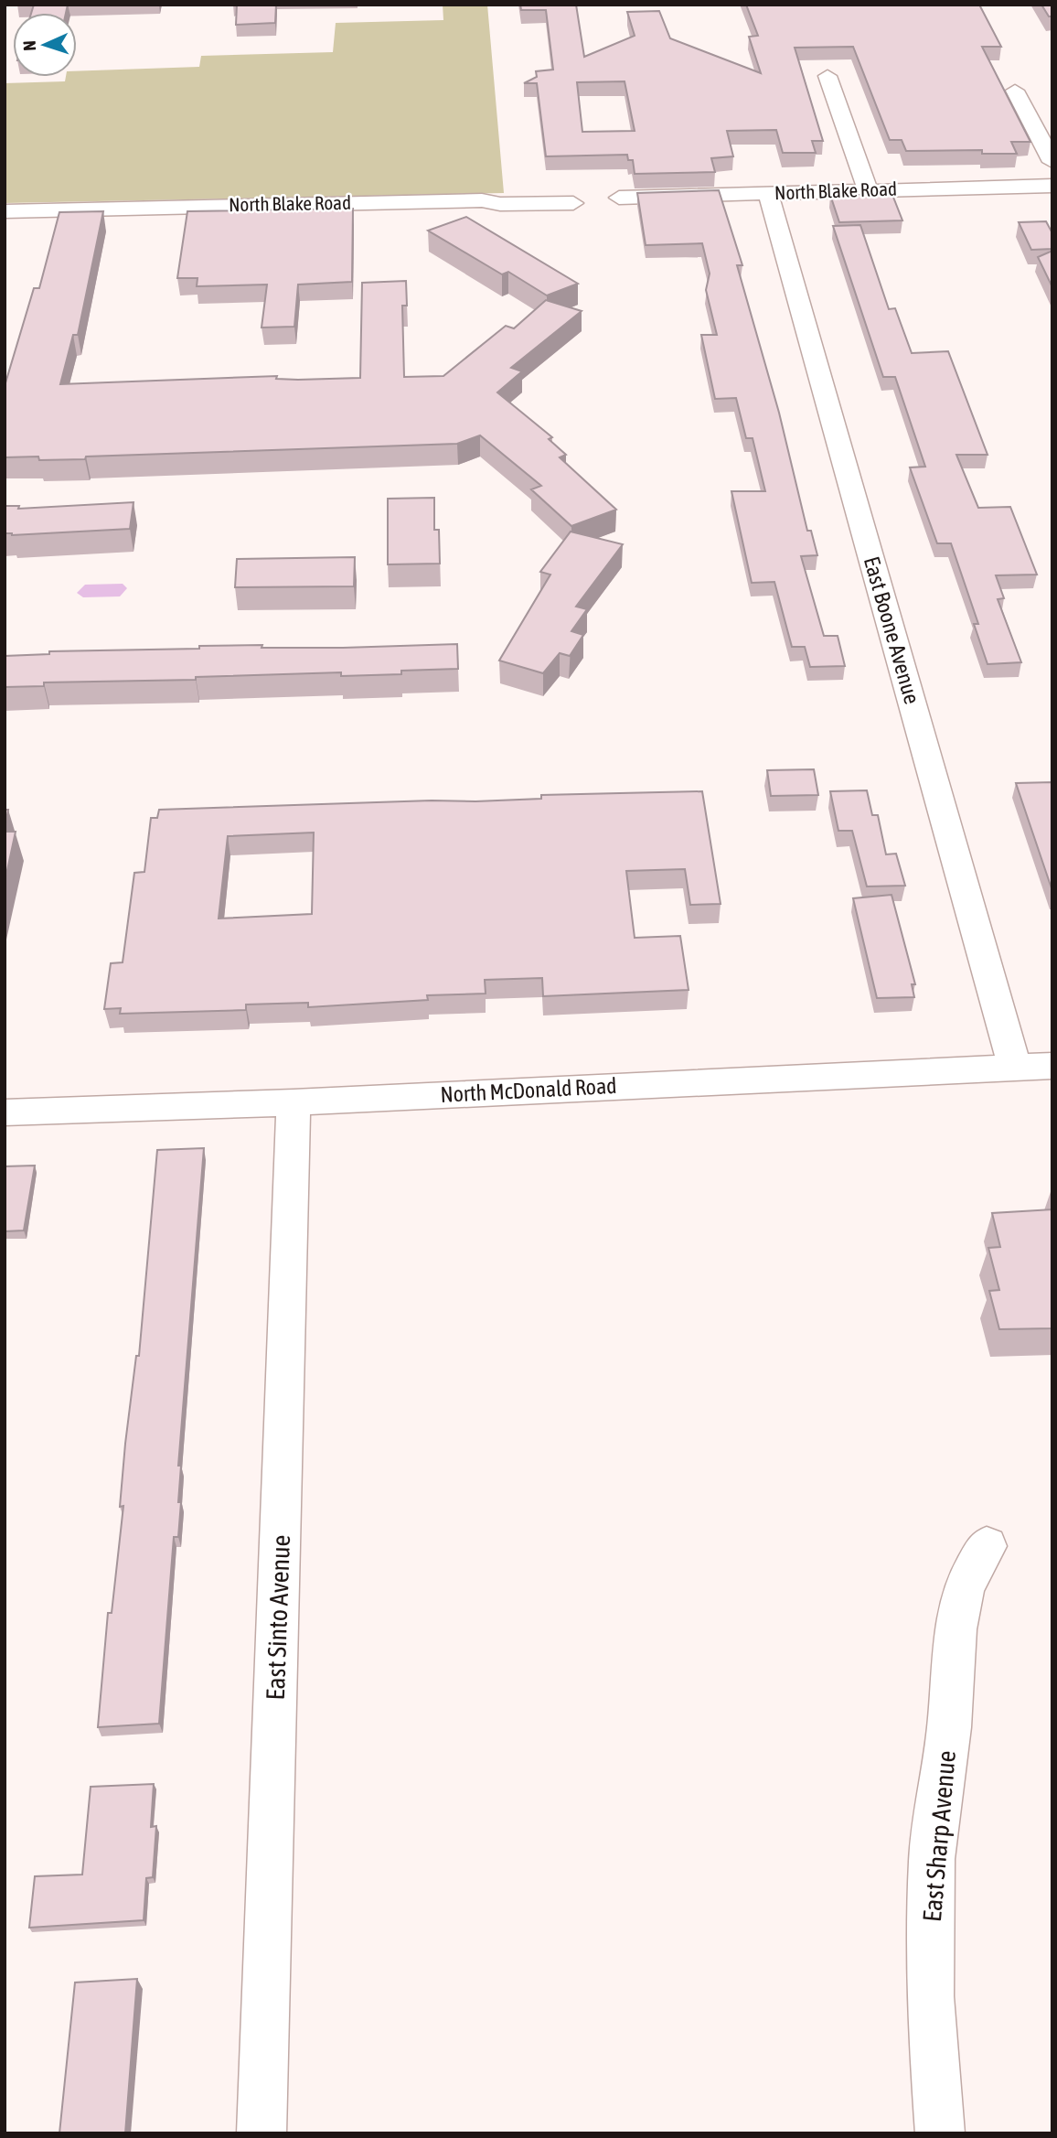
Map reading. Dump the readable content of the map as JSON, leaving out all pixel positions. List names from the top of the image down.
{
  "streets": {
    "street": [
      "North Blake Road",
      "East Boone Avenue",
      "North McDonald Road",
      "East Sinto Avenue",
      "East Sharp Avenue"
    ]
  },
  "crossings": [
    ["North Blake Road", "East Boone Avenue"],
    ["East Boone Avenue", "North McDonald Road"],
    ["North McDonald Road", "East Sinto Avenue"]
  ],
  "north": "left"
}
